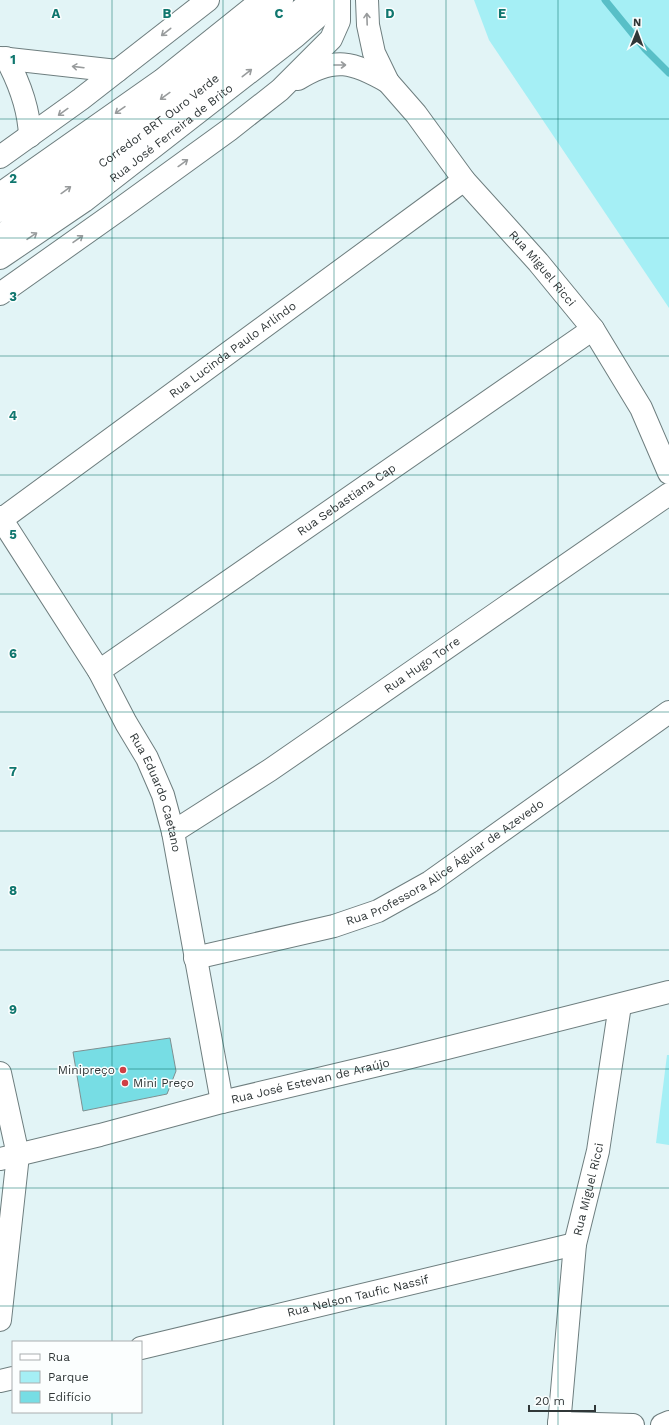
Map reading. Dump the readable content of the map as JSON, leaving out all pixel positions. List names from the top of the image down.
{
  "streets": {
    "street": [
      "Corredor BRT Ouro Verde",
      "Rua José Ferreira de Brito",
      "Rua Miguel Ricci",
      "Rua Lucinda Paulo Arlíndo",
      "Rua Sebastiana Cap",
      "Rua Hugo Torre",
      "Rua Eduardo Caetano",
      "Rua Professora Alice Águiar de Azevedo",
      "Rua José Estevan de Araújo",
      "Rua Nelson Taufic Nassif"
    ]
  },
  "crossings": [
    ["Rua Miguel Ricci", "Rua Lucinda Paulo Arlíndo"],
    ["Rua Miguel Ricci", "Rua Sebastiana Cap"],
    ["Rua Miguel Ricci", "Rua José Estevan de Araújo"],
    ["Rua Miguel Ricci", "Rua Nelson Taufic Nassif"],
    ["Rua Lucinda Paulo Arlíndo", "Rua Eduardo Caetano"],
    ["Rua Sebastiana Cap", "Rua Eduardo Caetano"],
    ["Rua Hugo Torre", "Rua Eduardo Caetano"],
    ["Rua Eduardo Caetano", "Rua Professora Alice Águiar de Azevedo"],
    ["Rua Eduardo Caetano", "Rua José Estevan de Araújo"]
  ],
  "places": ["Minipreço", "Mini Preço"],
  "legend": ["Rua", "Parque", "Edifício"],
  "scale_bar": "20 m",
  "north": "top",
  "grid": {
    "columns": [
      "A",
      "B",
      "C",
      "D",
      "E"
    ],
    "rows": [
      "1",
      "2",
      "3",
      "4",
      "5",
      "6",
      "7",
      "8",
      "9"
    ]
  }
}
